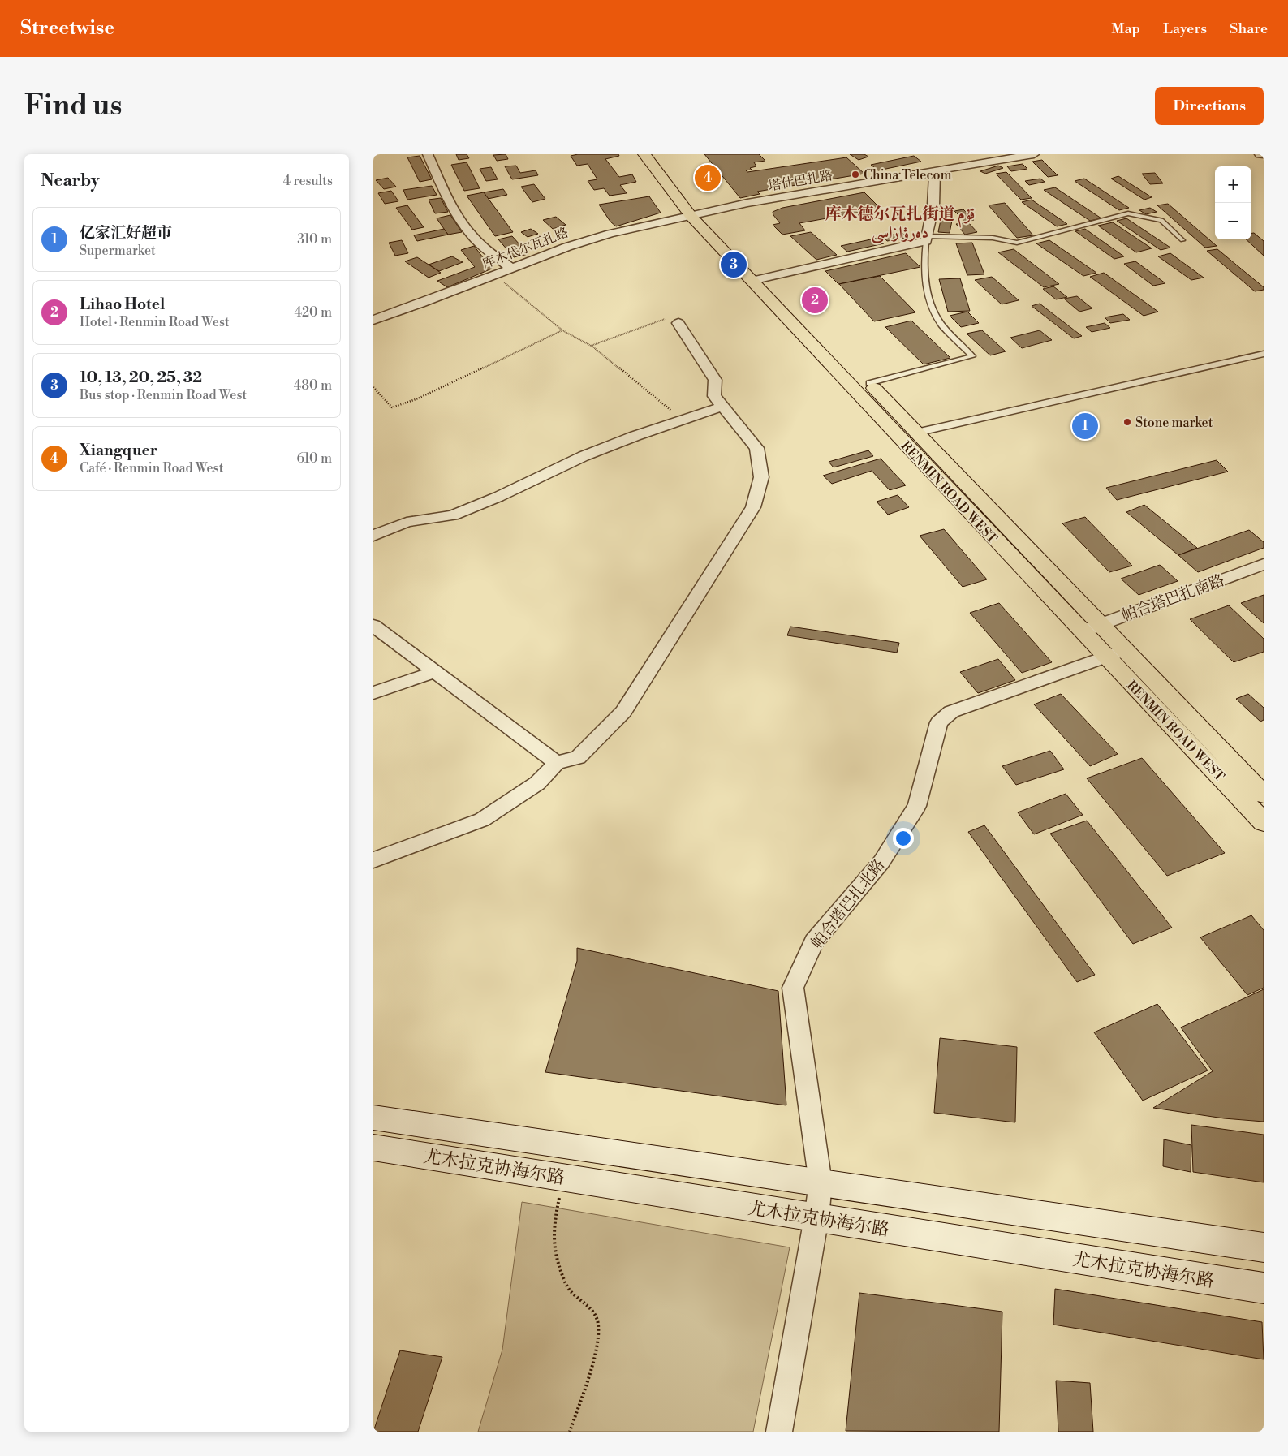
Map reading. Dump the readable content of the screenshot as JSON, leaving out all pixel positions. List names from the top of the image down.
{
  "streets": {
    "main road": ["RENMIN ROAD WEST", "尤木拉克协海尔路"],
    "street": [
      "塔什巴扎路",
      "库木代尔瓦扎路",
      "帕合塔巴扎南路",
      "帕合塔巴扎北路"
    ]
  },
  "crossings": [
    ["塔什巴扎路", "库木代尔瓦扎路"],
    ["塔什巴扎路", "RENMIN ROAD WEST"],
    ["库木代尔瓦扎路", "RENMIN ROAD WEST"],
    ["RENMIN ROAD WEST", "帕合塔巴扎南路"],
    ["RENMIN ROAD WEST", "帕合塔巴扎北路"],
    ["帕合塔巴扎北路", "尤木拉克协海尔路"]
  ],
  "districts": ["库木德尔瓦扎街道 قۇم دەرۋازاسى"],
  "places": ["China Telecom", "Stone market"],
  "page": {
    "header": "Streetwise",
    "nav": ["Map", "Layers", "Share"],
    "buttons": "Directions",
    "title": "Find us",
    "heading": ["Nearby", "4 results"],
    "pins": [
      "4",
      "3",
      "2",
      "1"
    ],
    "map_buttons": ["+", "−"],
    "list": [
      {
        "mark": "1",
        "name": "亿家汇好超市",
        "note": "Supermarket",
        "value": "310 m"
      },
      {
        "mark": "2",
        "name": "Lihao Hotel",
        "note": "Hotel · Renmin Road West",
        "value": "420 m"
      },
      {
        "mark": "3",
        "name": "10, 13, 20, 25, 32",
        "note": "Bus stop · Renmin Road West",
        "value": "480 m"
      },
      {
        "mark": "4",
        "name": "Xiangquer",
        "note": "Café · Renmin Road West",
        "value": "610 m"
      }
    ]
  }
}
